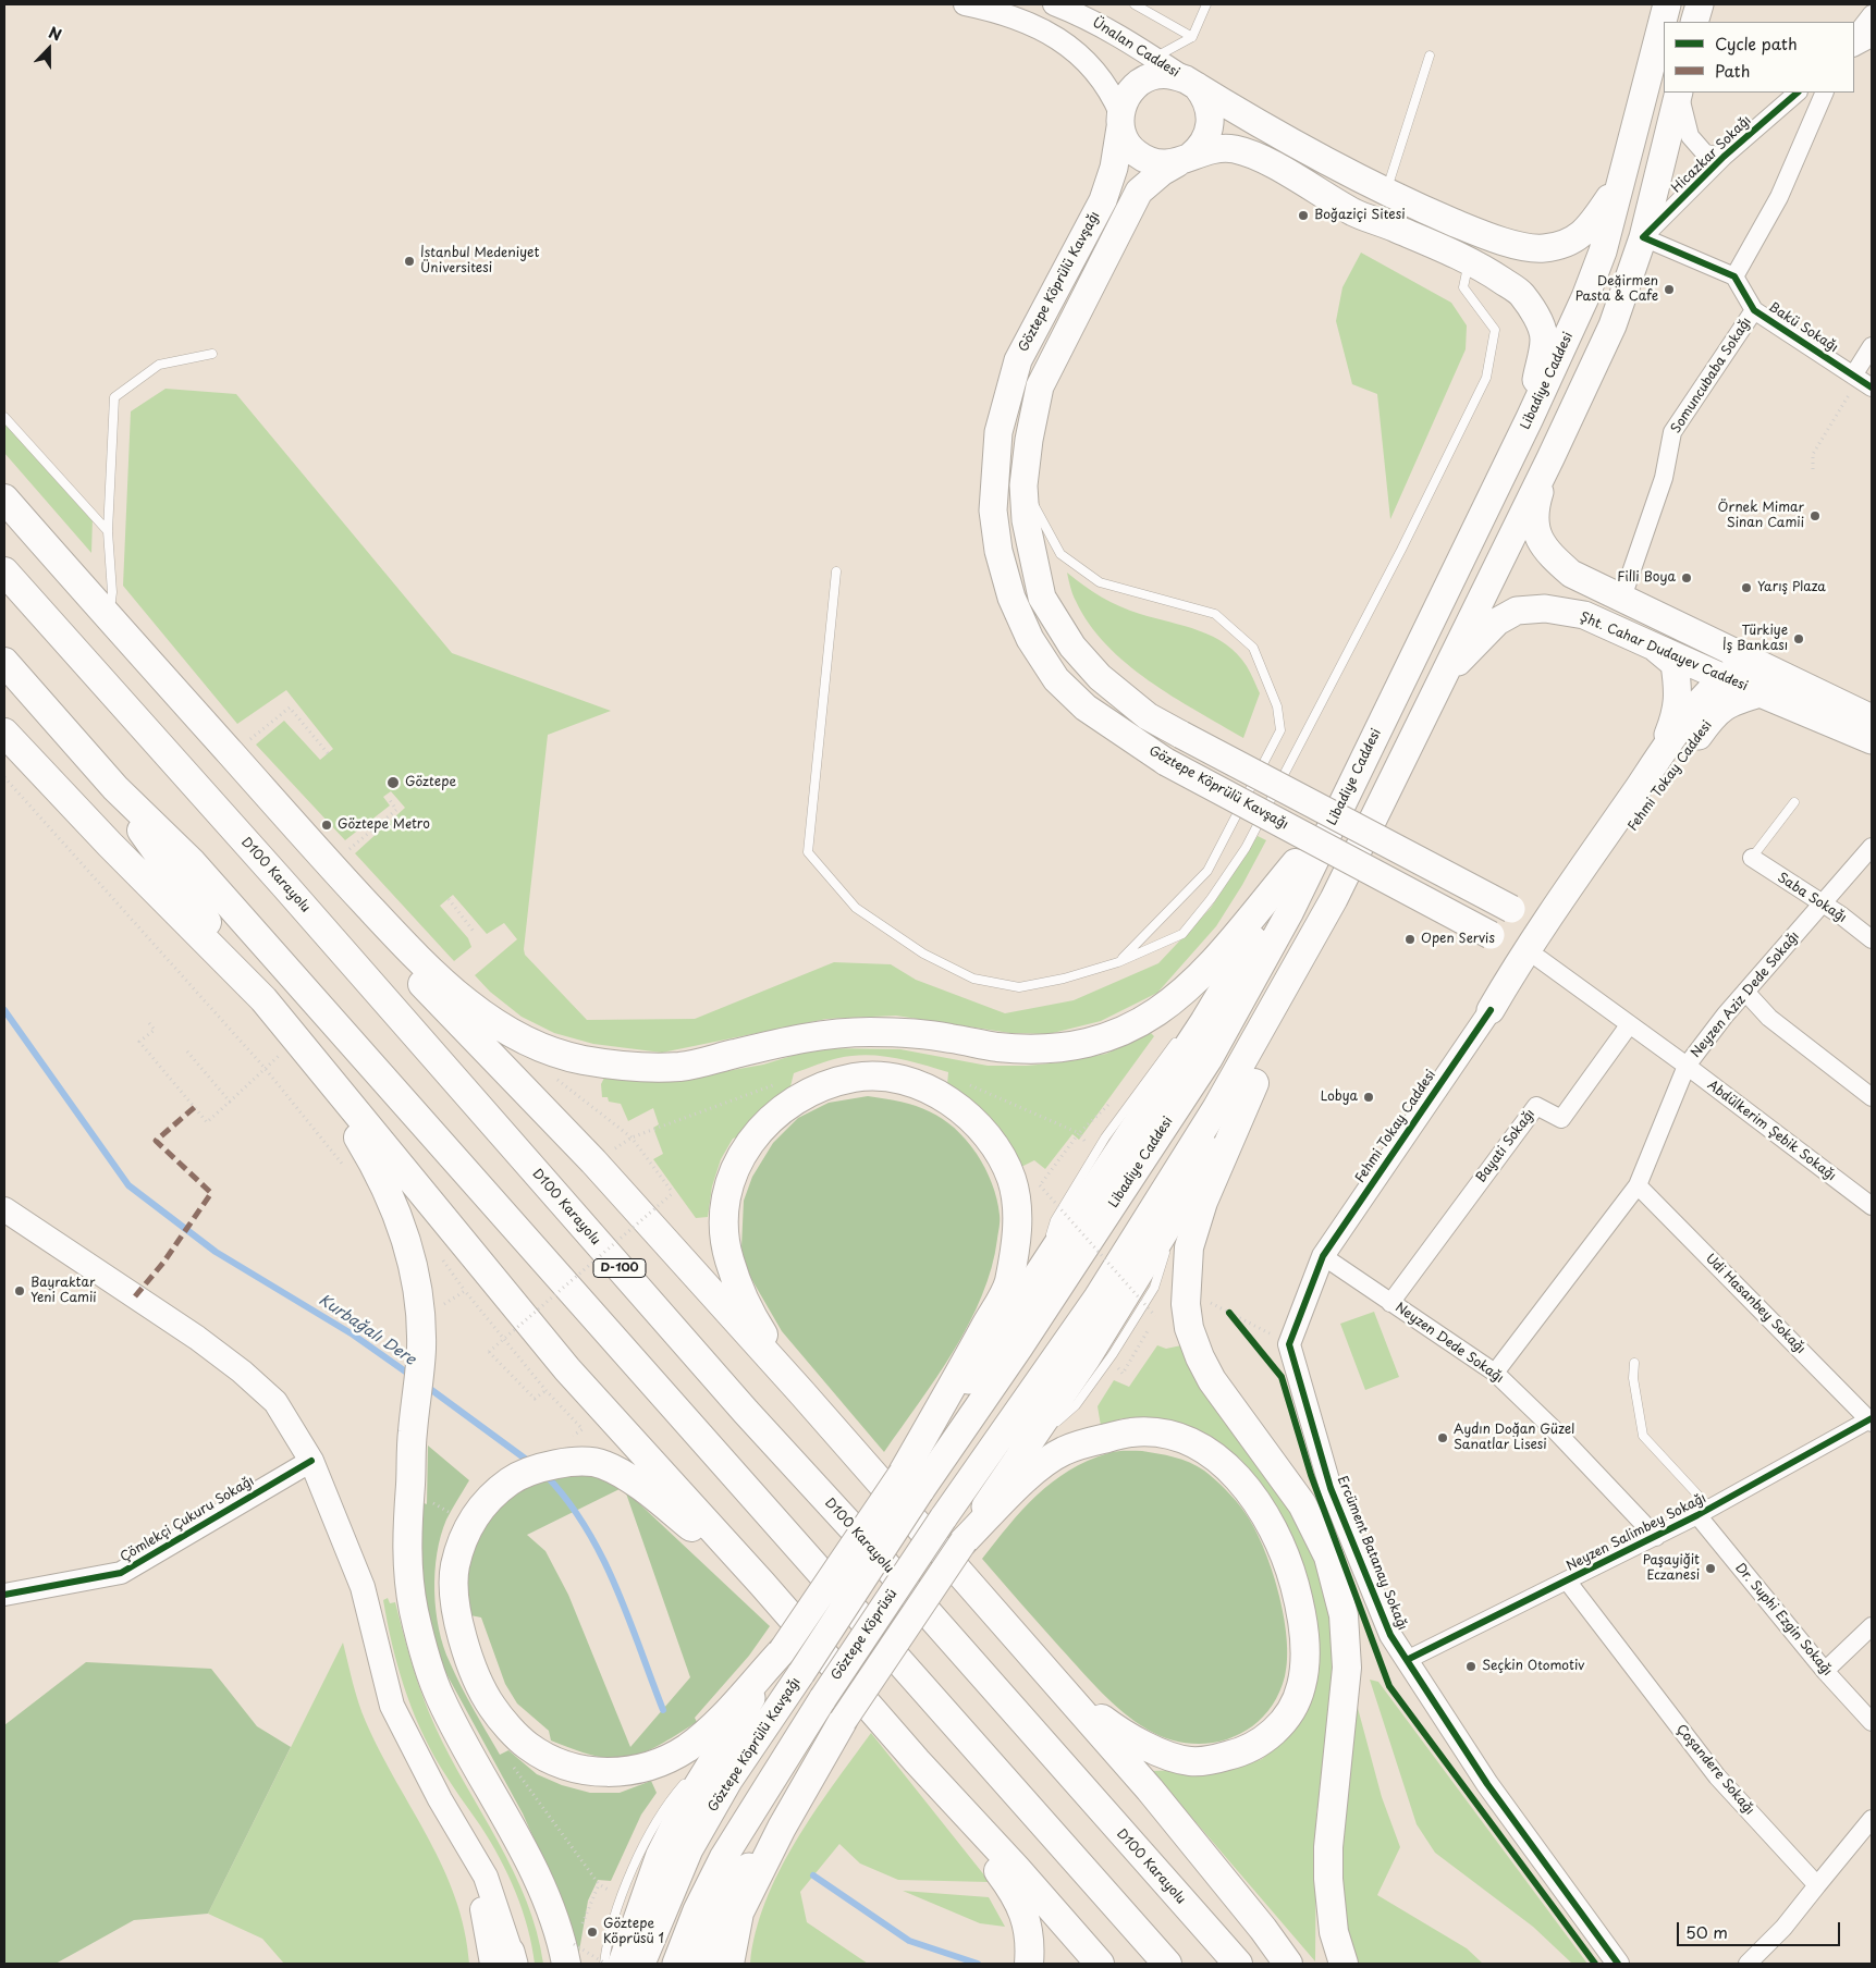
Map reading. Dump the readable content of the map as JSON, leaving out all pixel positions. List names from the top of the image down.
{
  "streets": {
    "highway": ["D100 Karayolu", "D-100"],
    "main road": [
      "Göztepe Köprülü Kavşağı",
      "Libadiye Caddesi",
      "Şht. Cahar Dudayev Caddesi",
      "Fehmi Tokay Caddesi",
      "Göztepe Köprüsü"
    ],
    "street": [
      "Ünalan Caddesi",
      "Hicazkar Sokağı",
      "Bakü Sokağı",
      "Somuncubaba Sokağı",
      "Saba Sokağı",
      "Neyzen Aziz Dede Sokağı",
      "Abdülkerim Şebik Sokağı",
      "Bayati Sokağı",
      "Udi Hasanbey Sokağı",
      "Neyzen Dede Sokağı",
      "Çömlekçi Çukuru Sokağı",
      "Neyzen Salimbey Sokağı",
      "Ercüment Batanay Sokağı",
      "Dr. Suphi Ezgin Sokağı",
      "Çoşandere Sokağı"
    ]
  },
  "crossings": [
    ["Ünalan Caddesi", "Göztepe Köprülü Kavşağı"],
    ["Göztepe Köprülü Kavşağı", "Libadiye Caddesi"],
    ["Göztepe Köprülü Kavşağı", "Fehmi Tokay Caddesi"],
    ["Göztepe Köprülü Kavşağı", "Abdülkerim Şebik Sokağı"],
    ["Bakü Sokağı", "Somuncubaba Sokağı"],
    ["Somuncubaba Sokağı", "Şht. Cahar Dudayev Caddesi"],
    ["Şht. Cahar Dudayev Caddesi", "Fehmi Tokay Caddesi"],
    ["Fehmi Tokay Caddesi", "Abdülkerim Şebik Sokağı"],
    ["Fehmi Tokay Caddesi", "Neyzen Dede Sokağı"],
    ["Saba Sokağı", "Neyzen Aziz Dede Sokağı"],
    ["Neyzen Aziz Dede Sokağı", "Abdülkerim Şebik Sokağı"],
    ["Neyzen Aziz Dede Sokağı", "Udi Hasanbey Sokağı"],
    ["Neyzen Aziz Dede Sokağı", "Neyzen Dede Sokağı"],
    ["Abdülkerim Şebik Sokağı", "Bayati Sokağı"],
    ["Bayati Sokağı", "Neyzen Dede Sokağı"],
    ["Udi Hasanbey Sokağı", "Neyzen Salimbey Sokağı"],
    ["Neyzen Dede Sokağı", "Neyzen Salimbey Sokağı"],
    ["Neyzen Salimbey Sokağı", "Ercüment Batanay Sokağı"],
    ["Neyzen Salimbey Sokağı", "Dr. Suphi Ezgin Sokağı"],
    ["Neyzen Salimbey Sokağı", "Çoşandere Sokağı"]
  ],
  "water": ["Kurbağalı Dere"],
  "places": [
    "Boğaziçi Sitesi",
    "İstanbul Medeniyet Üniversitesi",
    "Değirmen Pasta & Cafe",
    "Örnek Mimar Sinan Camii",
    "Filli Boya",
    "Yarış Plaza",
    "Türkiye İş Bankası",
    "Göztepe",
    "Göztepe Metro",
    "Open Servis",
    "Lobya",
    "Bayraktar Yeni Camii",
    "Aydın Doğan Güzel Sanatlar Lisesi",
    "Paşayiğit Eczanesi",
    "Seçkin Otomotiv",
    "Göztepe Köprüsü 1"
  ],
  "legend": ["Cycle path", "Path"],
  "scale_bar": "50 m",
  "north": "top"
}
